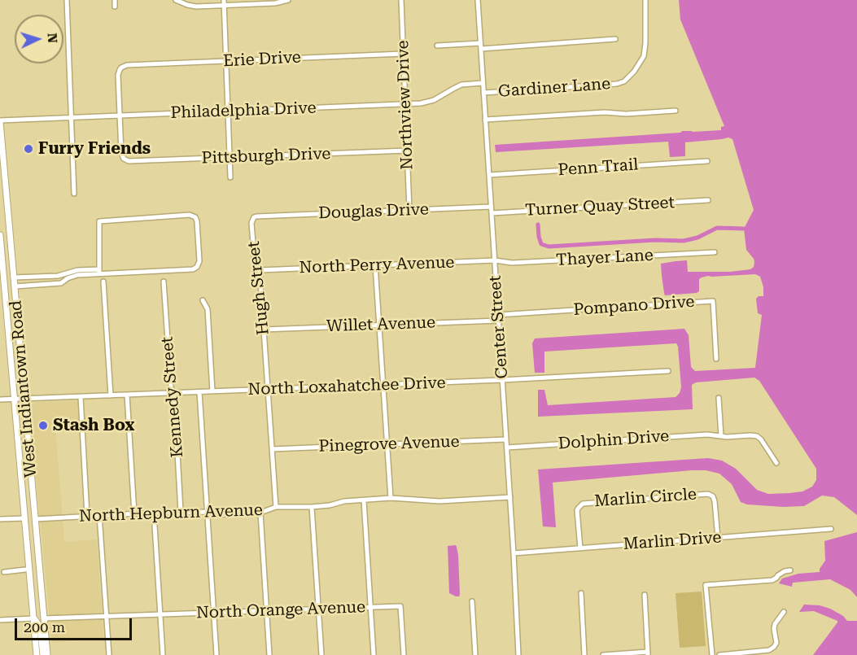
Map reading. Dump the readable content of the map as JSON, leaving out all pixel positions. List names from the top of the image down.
{
  "streets": {
    "main road": ["West Indiantown Road"],
    "street": [
      "Erie Drive",
      "Gardiner Lane",
      "Northview Drive",
      "Philadelphia Drive",
      "Pittsburgh Drive",
      "Penn Trail",
      "Turner Quay Street",
      "Douglas Drive",
      "Thayer Lane",
      "North Perry Avenue",
      "Hugh Street",
      "Pompano Drive",
      "Willet Avenue",
      "Center Street",
      "North Loxahatchee Drive",
      "Kennedy Street",
      "Dolphin Drive",
      "Pinegrove Avenue",
      "Marlin Circle",
      "North Hepburn Avenue",
      "Marlin Drive",
      "North Orange Avenue"
    ]
  },
  "crossings": [
    ["Erie Drive", "Northview Drive"],
    ["Erie Drive", "Philadelphia Drive"],
    ["Erie Drive", "Pittsburgh Drive"],
    ["Gardiner Lane", "Center Street"],
    ["Northview Drive", "Philadelphia Drive"],
    ["Northview Drive", "Pittsburgh Drive"],
    ["Northview Drive", "Douglas Drive"],
    ["Philadelphia Drive", "Pittsburgh Drive"],
    ["Philadelphia Drive", "Center Street"],
    ["Philadelphia Drive", "West Indiantown Road"],
    ["Penn Trail", "Center Street"],
    ["Turner Quay Street", "Center Street"],
    ["Douglas Drive", "Hugh Street"],
    ["Douglas Drive", "Center Street"],
    ["Thayer Lane", "North Perry Avenue"],
    ["Thayer Lane", "Center Street"],
    ["North Perry Avenue", "Hugh Street"],
    ["North Perry Avenue", "Center Street"],
    ["Hugh Street", "Willet Avenue"],
    ["Hugh Street", "North Loxahatchee Drive"],
    ["Hugh Street", "Pinegrove Avenue"],
    ["Hugh Street", "North Hepburn Avenue"],
    ["Pompano Drive", "Willet Avenue"],
    ["Pompano Drive", "Center Street"],
    ["Willet Avenue", "Center Street"],
    ["Center Street", "North Loxahatchee Drive"],
    ["Center Street", "Dolphin Drive"],
    ["Center Street", "Pinegrove Avenue"],
    ["Center Street", "North Hepburn Avenue"],
    ["Center Street", "Marlin Drive"],
    ["North Loxahatchee Drive", "West Indiantown Road"],
    ["North Loxahatchee Drive", "Kennedy Street"],
    ["West Indiantown Road", "North Hepburn Avenue"],
    ["West Indiantown Road", "North Orange Avenue"],
    ["Kennedy Street", "North Hepburn Avenue"],
    ["Marlin Circle", "Marlin Drive"]
  ],
  "places": ["Furry Friends", "Stash Box"],
  "scale_bar": "200 m",
  "north": "right"
}
